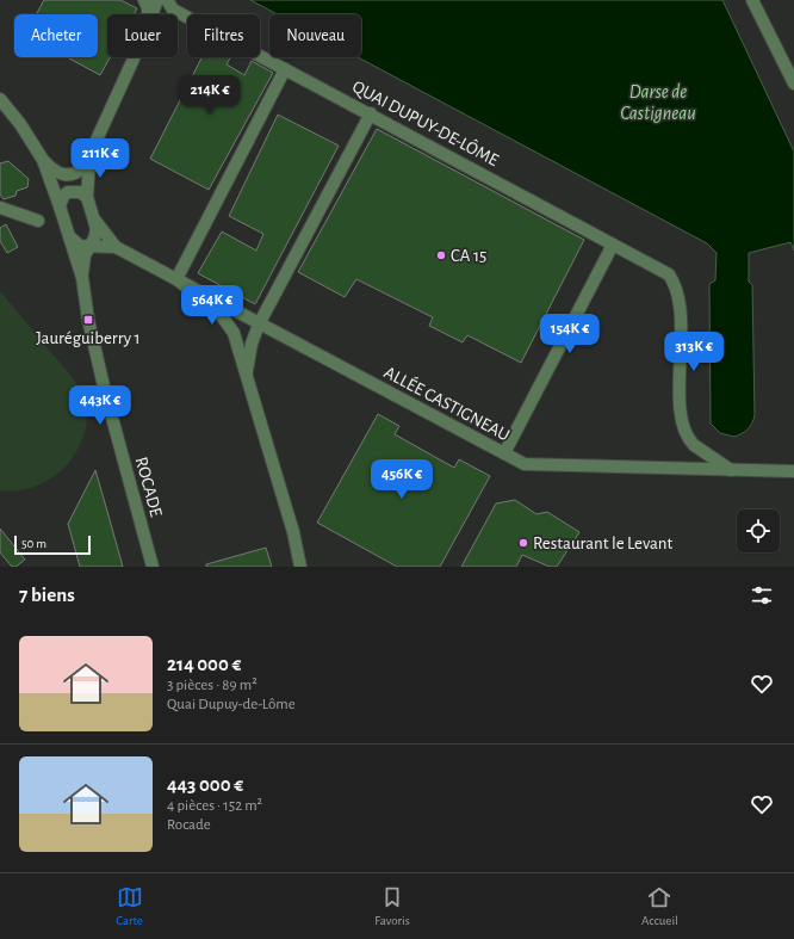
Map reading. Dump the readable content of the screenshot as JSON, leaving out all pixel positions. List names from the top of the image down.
{
  "streets": {
    "street": ["QUAI DUPUY-DE-LÔME", "ALLÉE CASTIGNEAU", "ROCADE"]
  },
  "crossings": [
    ["QUAI DUPUY-DE-LÔME", "ALLÉE CASTIGNEAU"]
  ],
  "water": ["Darse de Castigneau"],
  "places": {
    "other": ["CA 15", "Restaurant le Levant"],
    "transit": ["Jauréguiberry 1"]
  },
  "scale_bar": "50 m",
  "page": {
    "chip": [
      "Acheter",
      "Louer",
      "Filtres",
      "Nouveau"
    ],
    "price": [
      "214K €",
      "211K €",
      "564K €",
      "154K €",
      "313K €",
      "443K €",
      "456K €"
    ],
    "scale": "50 m",
    "heading": "7 biens",
    "list": [
      {
        "name": "214 000 €",
        "note": "3 pièces · 89 m² · Quai Dupuy-de-Lôme"
      },
      {
        "name": "443 000 €",
        "note": "4 pièces · 152 m² · Rocade"
      }
    ],
    "tabs": ["Carte", "Favoris", "Accueil"]
  }
}
